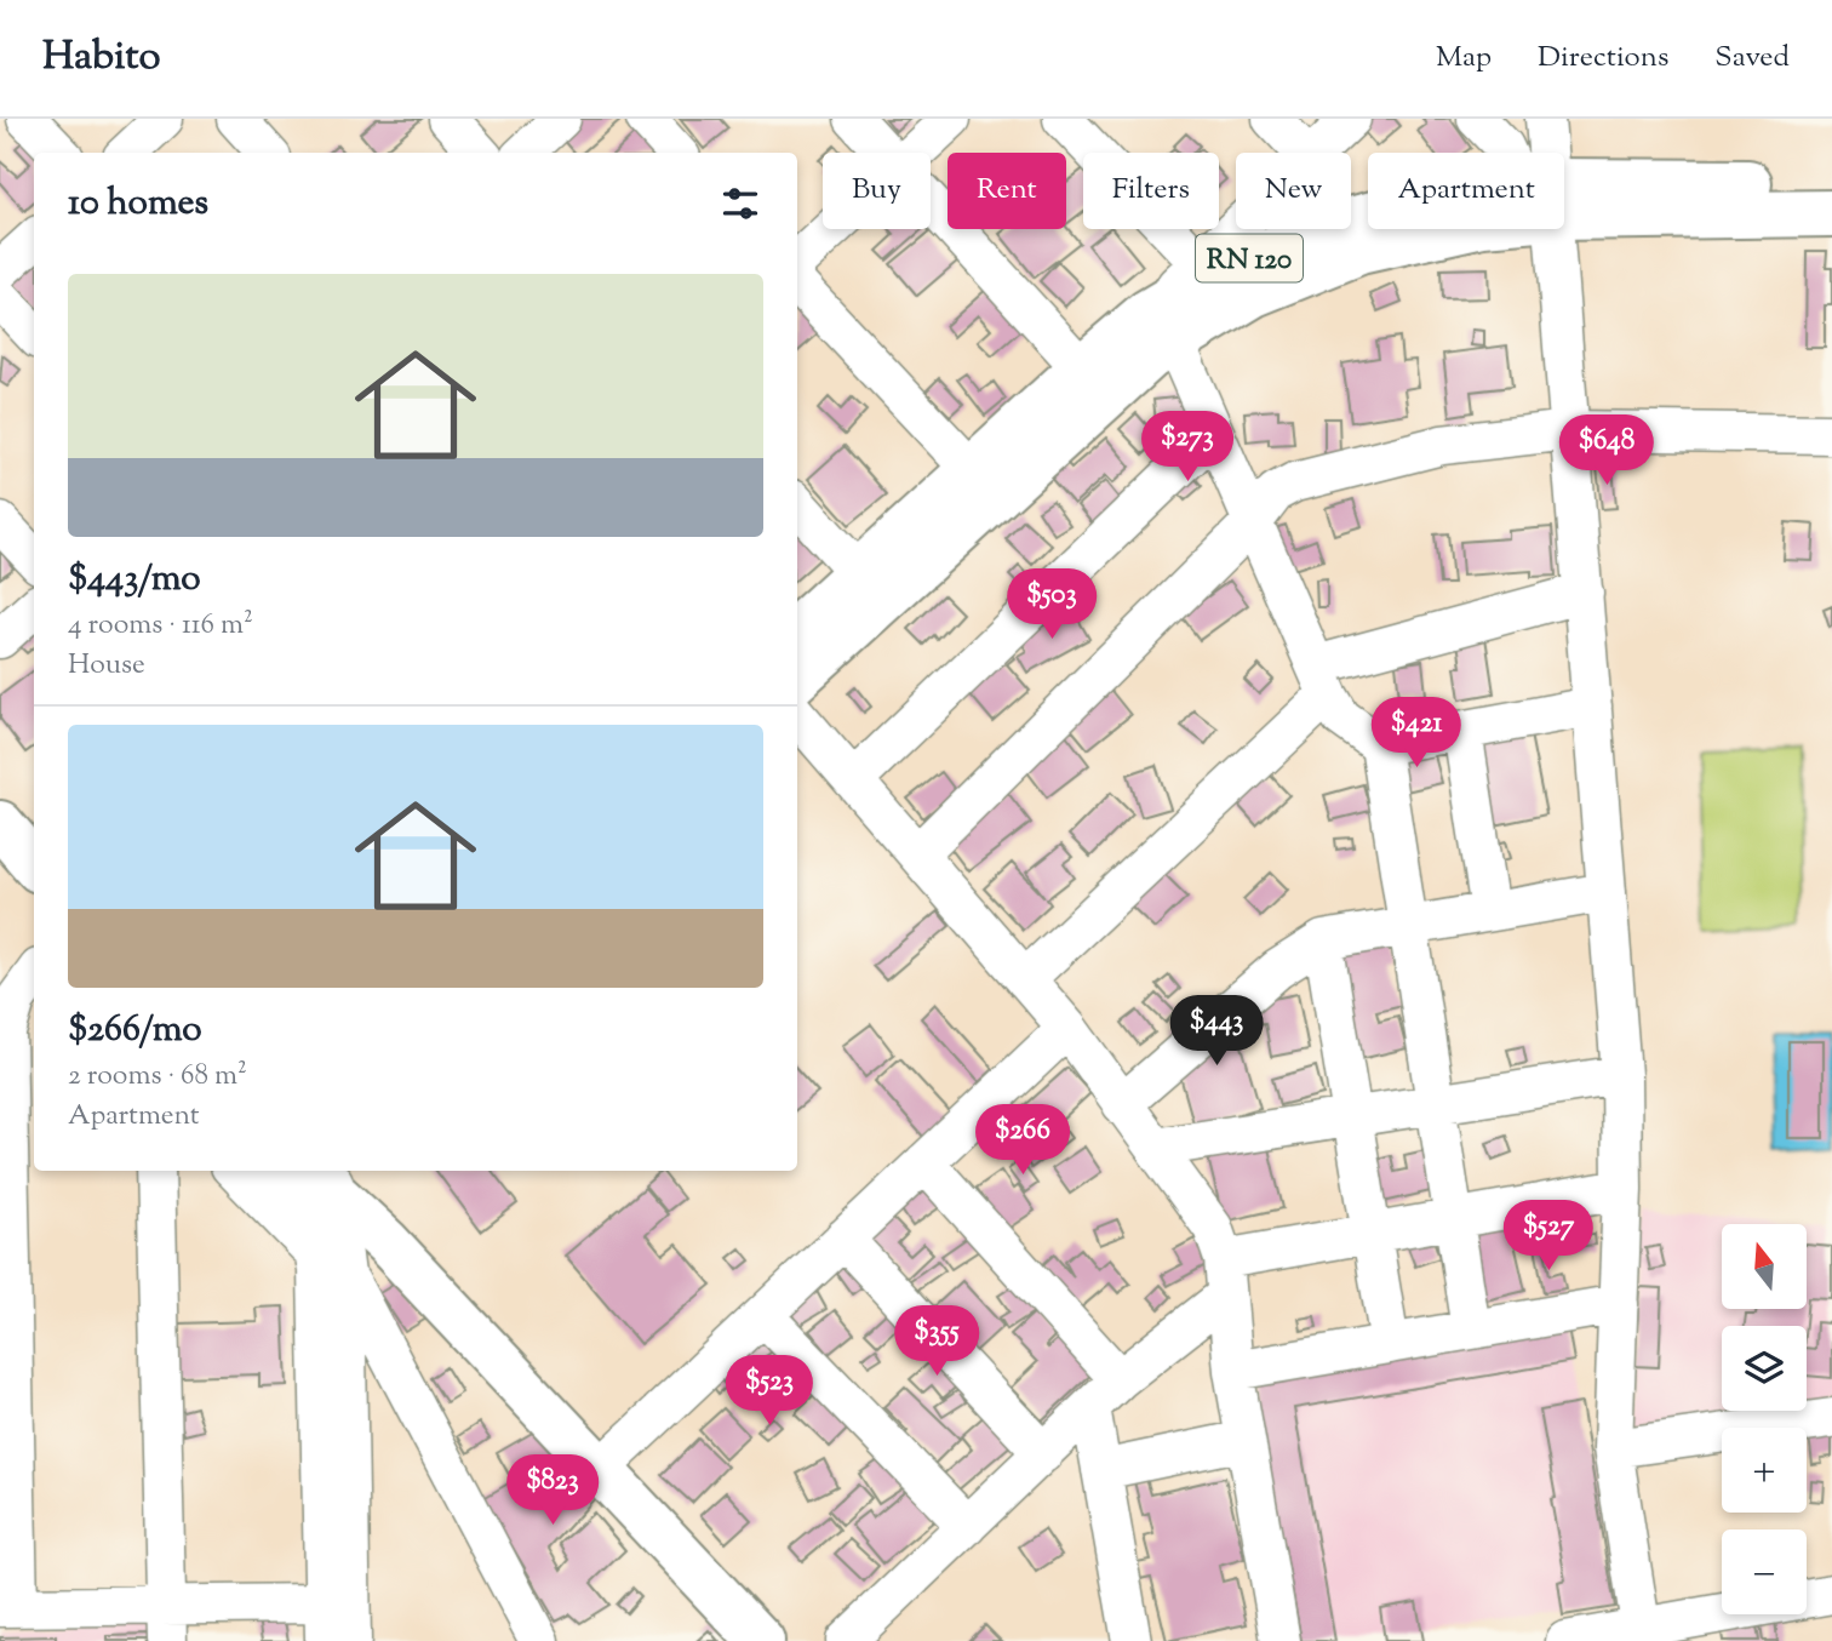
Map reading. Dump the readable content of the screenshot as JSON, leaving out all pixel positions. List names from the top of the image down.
{
  "streets": {
    "main road": ["RN 120"]
  },
  "north": "top",
  "page": {
    "header": "Habito",
    "nav": ["Map", "Directions", "Saved"],
    "chip": [
      "Buy",
      "Rent",
      "Filters",
      "New",
      "Apartment"
    ],
    "heading": "10 homes",
    "list": [
      {
        "name": "$443/mo",
        "note": "4 rooms · 116 m² · House"
      },
      {
        "name": "$266/mo",
        "note": "2 rooms · 68 m² · Apartment"
      }
    ],
    "price": [
      "$273",
      "$648",
      "$503",
      "$421",
      "$443",
      "$266",
      "$527",
      "$355",
      "$523",
      "$823"
    ],
    "map_buttons": ["+", "−"]
  }
}
